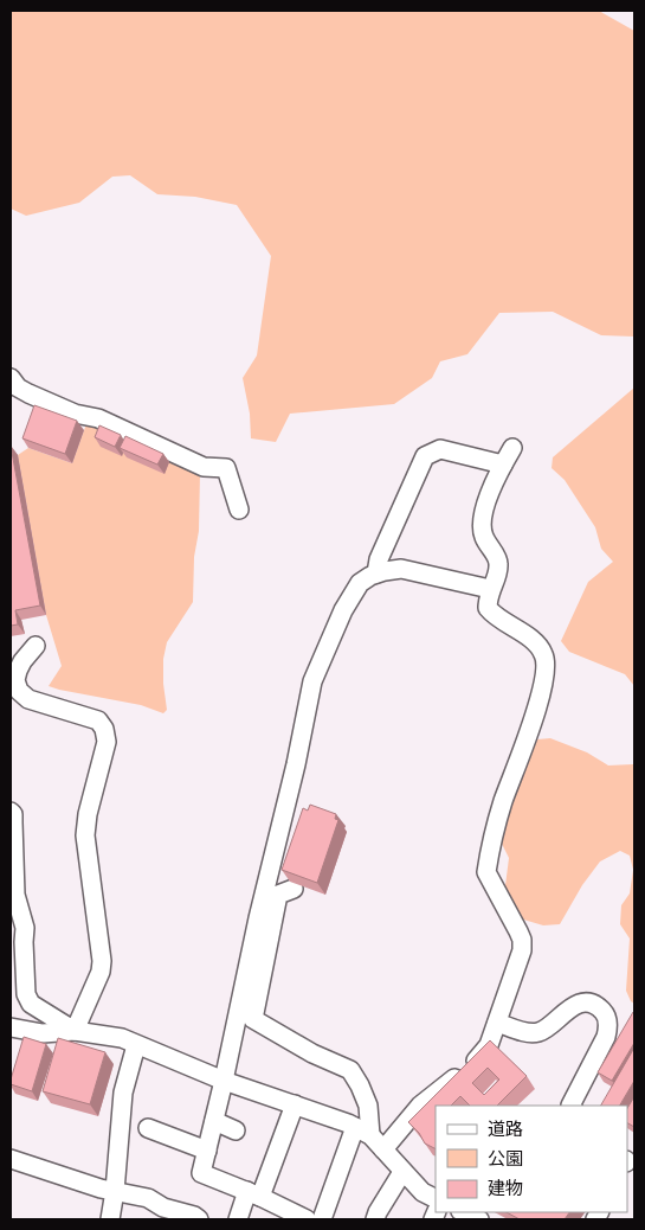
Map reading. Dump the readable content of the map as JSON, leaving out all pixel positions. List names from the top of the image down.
{
  "legend": ["道路", "公園", "建物"]
}
